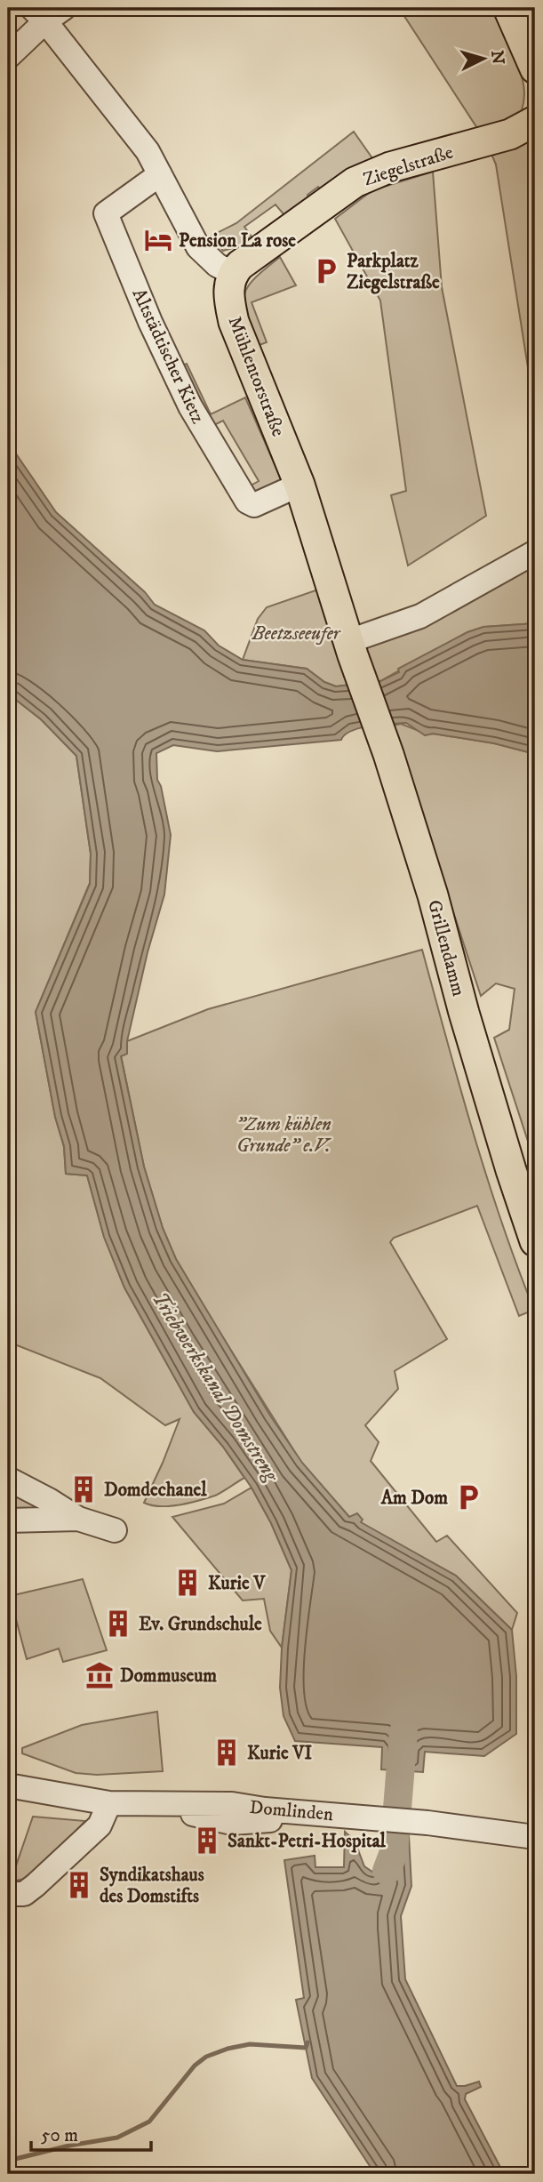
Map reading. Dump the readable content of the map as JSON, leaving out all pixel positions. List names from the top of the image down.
{
  "streets": {
    "main road": ["Ziegelstraße", "Mühlentorstraße", "Grillendamm"],
    "street": ["Altstädtischer Kietz", "Domlinden"]
  },
  "crossings": [
    ["Ziegelstraße", "Mühlentorstraße"],
    ["Altstädtischer Kietz", "Mühlentorstraße"],
    ["Mühlentorstraße", "Grillendamm"]
  ],
  "water": ["Triebwerkskanal Domstreng"],
  "parks": ["Beetzseeufer", "\"Zum kühlen Grunde\" e.V."],
  "places": {
    "hotel": ["Pension La rose"],
    "parking": ["Parkplatz Ziegelstraße", "Am Dom"],
    "building": [
      "Domdechanel",
      "Kurie V",
      "Ev. Grundschule",
      "Kurie VI",
      "Sankt-Petri-Hospital",
      "Syndikatshaus des Domstifts"
    ],
    "museum": ["Dommuseum"]
  },
  "scale_bar": "50 m",
  "north": "right"
}
